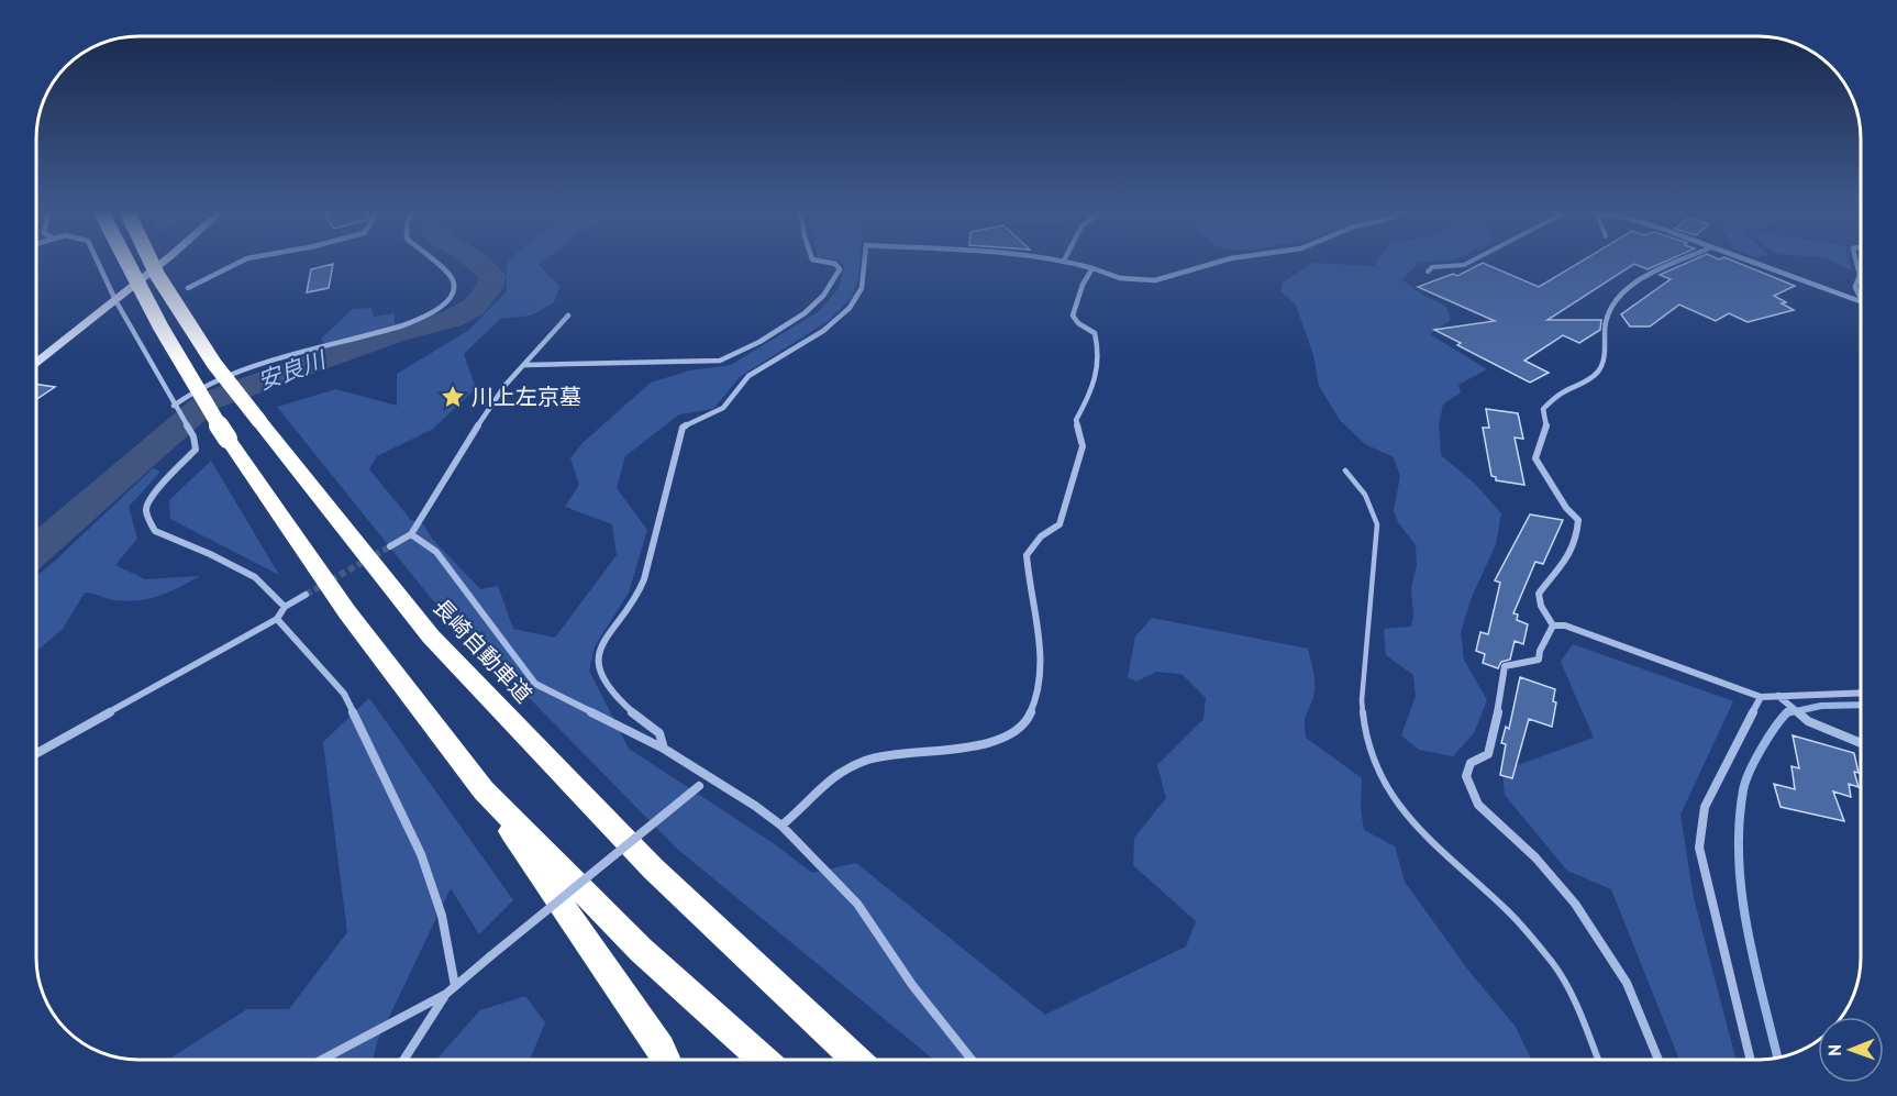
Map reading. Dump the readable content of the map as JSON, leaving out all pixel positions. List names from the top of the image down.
{
  "streets": {
    "highway": ["長崎自動車道"]
  },
  "water": ["安良川"],
  "places": {
    "place": ["川上左京墓"]
  },
  "north": "left"
}
